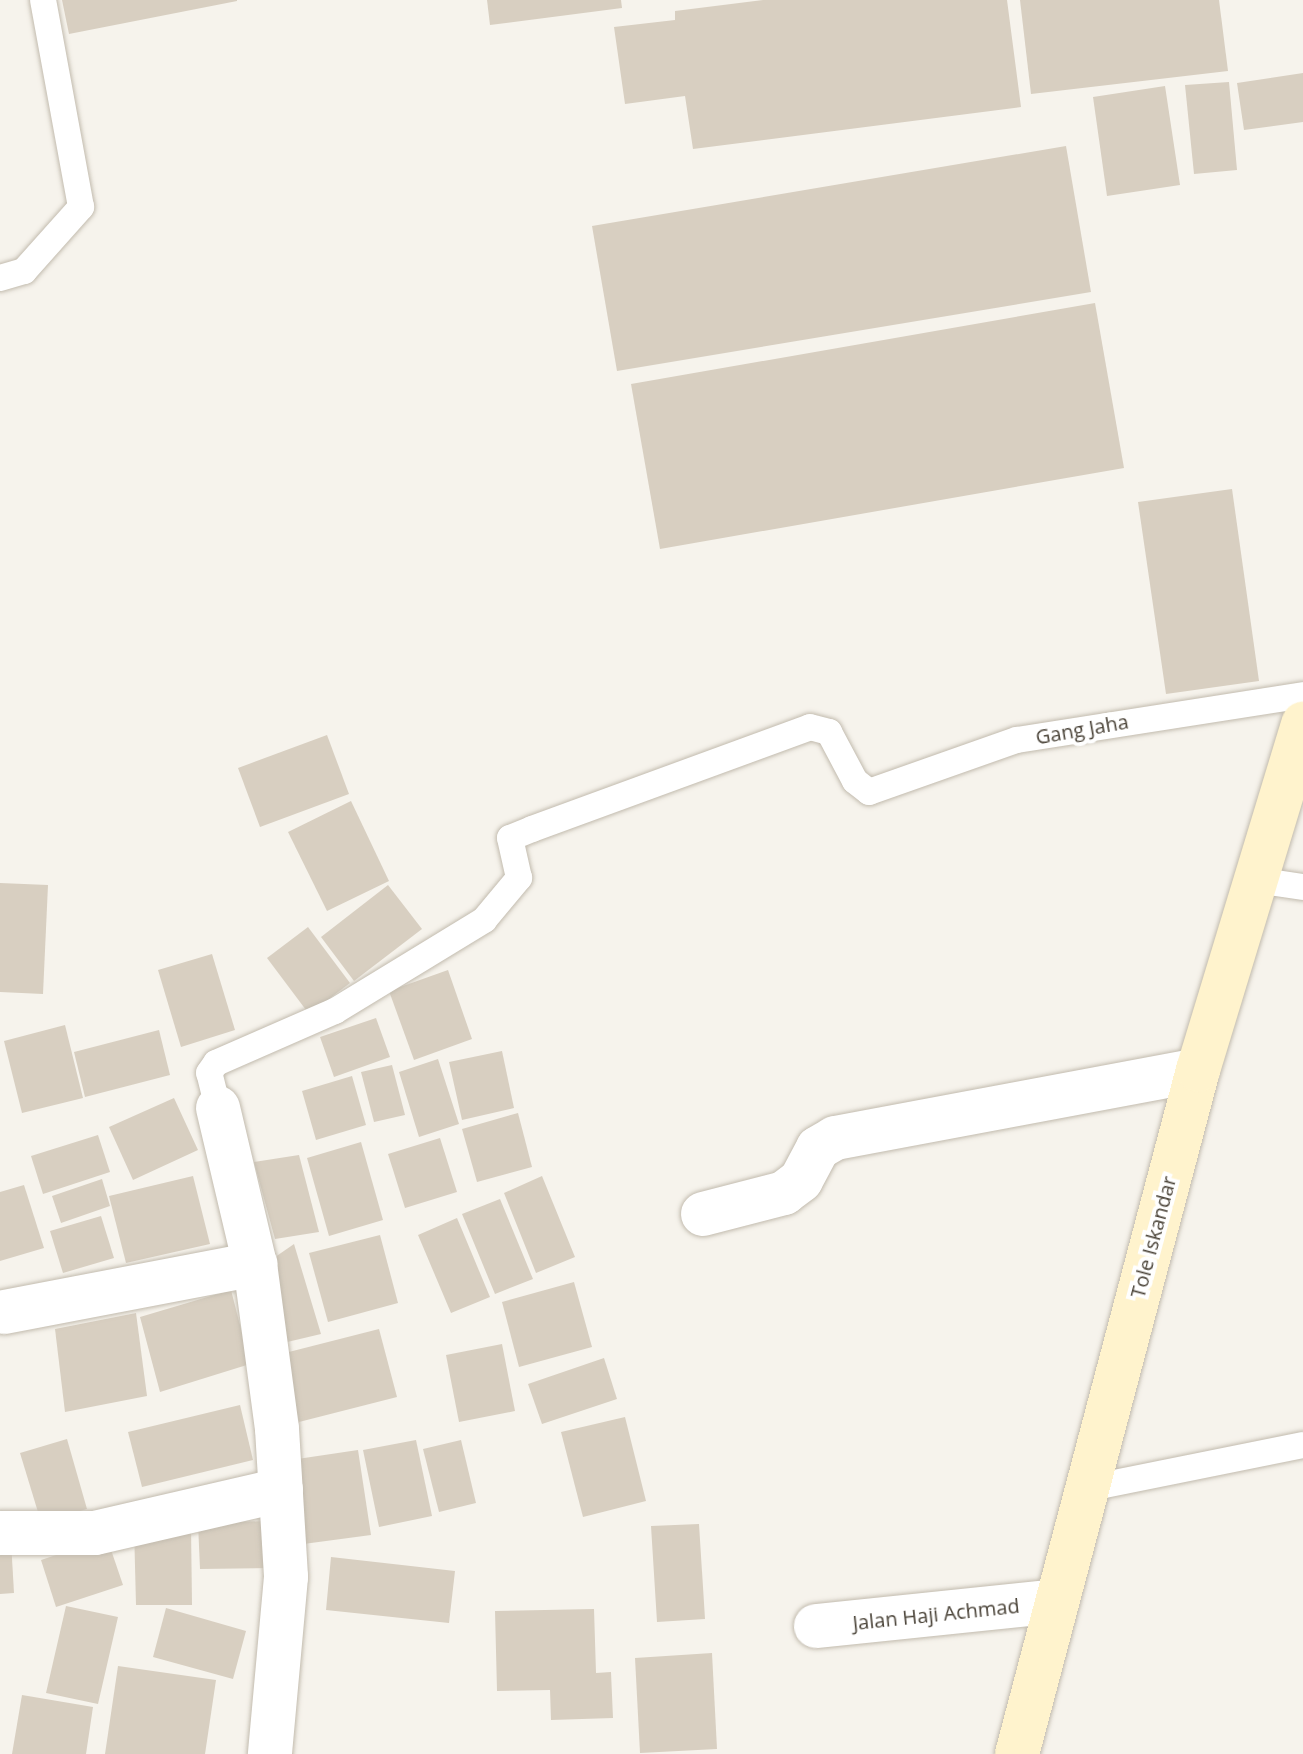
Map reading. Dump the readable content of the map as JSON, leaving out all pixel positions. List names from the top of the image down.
{
  "streets": {
    "main road": ["Tole Iskandar"],
    "street": ["Jalan Haji Achmad"],
    "lane": ["Gang Jaha"]
  },
  "crossings": [
    ["Tole Iskandar", "Jalan Haji Achmad"]
  ]
}
